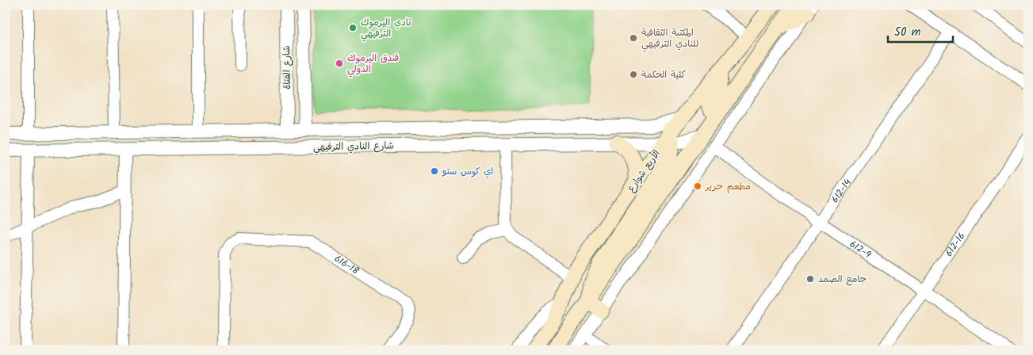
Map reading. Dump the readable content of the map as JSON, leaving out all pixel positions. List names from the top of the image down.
{
  "streets": {
    "main road": ["الأربع شوارع"],
    "street": [
      "شارع الفتاة",
      "شارع النادي الترفيهي",
      "612-14",
      "612-16",
      "612-9",
      "616-18"
    ]
  },
  "crossings": [
    ["شارع الفتاة", "شارع النادي الترفيهي"],
    ["شارع النادي الترفيهي", "الأربع شوارع"],
    ["612-14", "612-9"],
    ["612-16", "612-9"]
  ],
  "places": [
    "نادي اليرموك الترفيهي",
    "المكتبة الثقافية للنادي الترفيهي",
    "فندق اليرموك الدولي",
    "كلية الحكمة",
    "اي كوس ستو",
    "مطعم حرير",
    "جامع الصمد"
  ],
  "scale_bar": "50 m"
}
